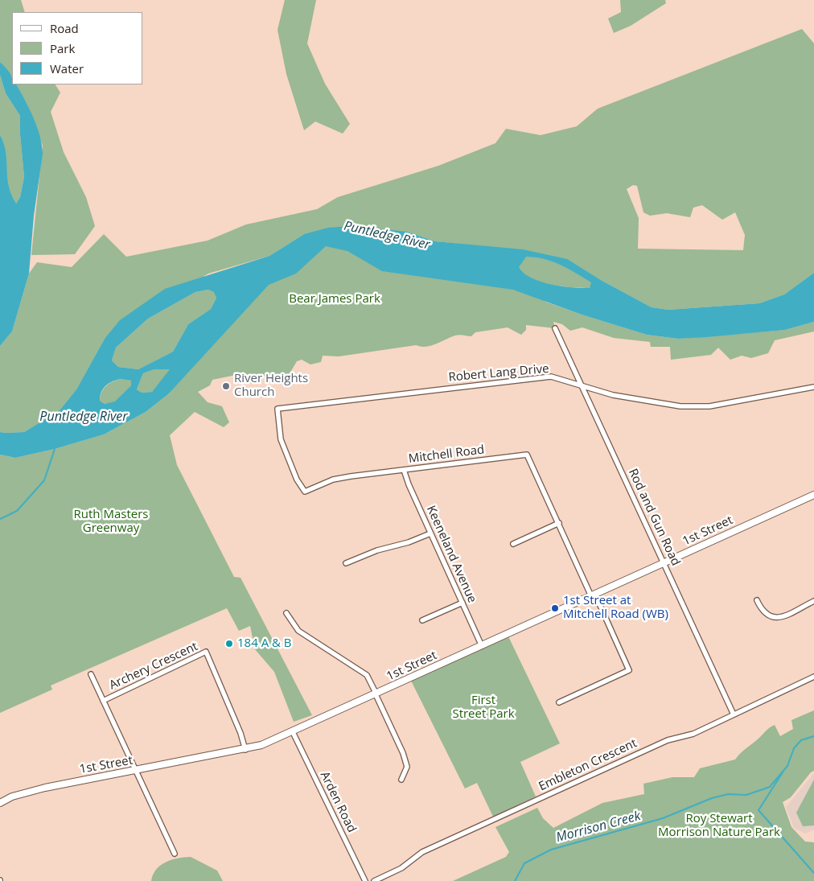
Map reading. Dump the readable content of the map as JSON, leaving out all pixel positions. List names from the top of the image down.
{
  "streets": {
    "street": [
      "Robert Lang Drive",
      "Mitchell Road",
      "Rod and Gun Road",
      "1st Street",
      "Keeneland Avenue",
      "Archery Crescent",
      "Embleton Crescent",
      "Arden Road"
    ]
  },
  "crossings": [
    ["Robert Lang Drive", "Mitchell Road"],
    ["Robert Lang Drive", "Rod and Gun Road"],
    ["Mitchell Road", "1st Street"],
    ["Mitchell Road", "Keeneland Avenue"],
    ["Rod and Gun Road", "1st Street"],
    ["Rod and Gun Road", "Embleton Crescent"],
    ["1st Street", "Keeneland Avenue"],
    ["1st Street", "Archery Crescent"],
    ["1st Street", "Arden Road"]
  ],
  "water": ["Puntledge River", "Morrison Creek"],
  "parks": [
    "Bear James Park",
    "Ruth Masters Greenway",
    "First Street Park",
    "Roy Stewart Morrison Nature Park"
  ],
  "places": ["River Heights Church", "1st Street at Mitchell Road (WB)", "184 A & B"],
  "legend": ["Road", "Park", "Water"]
}
